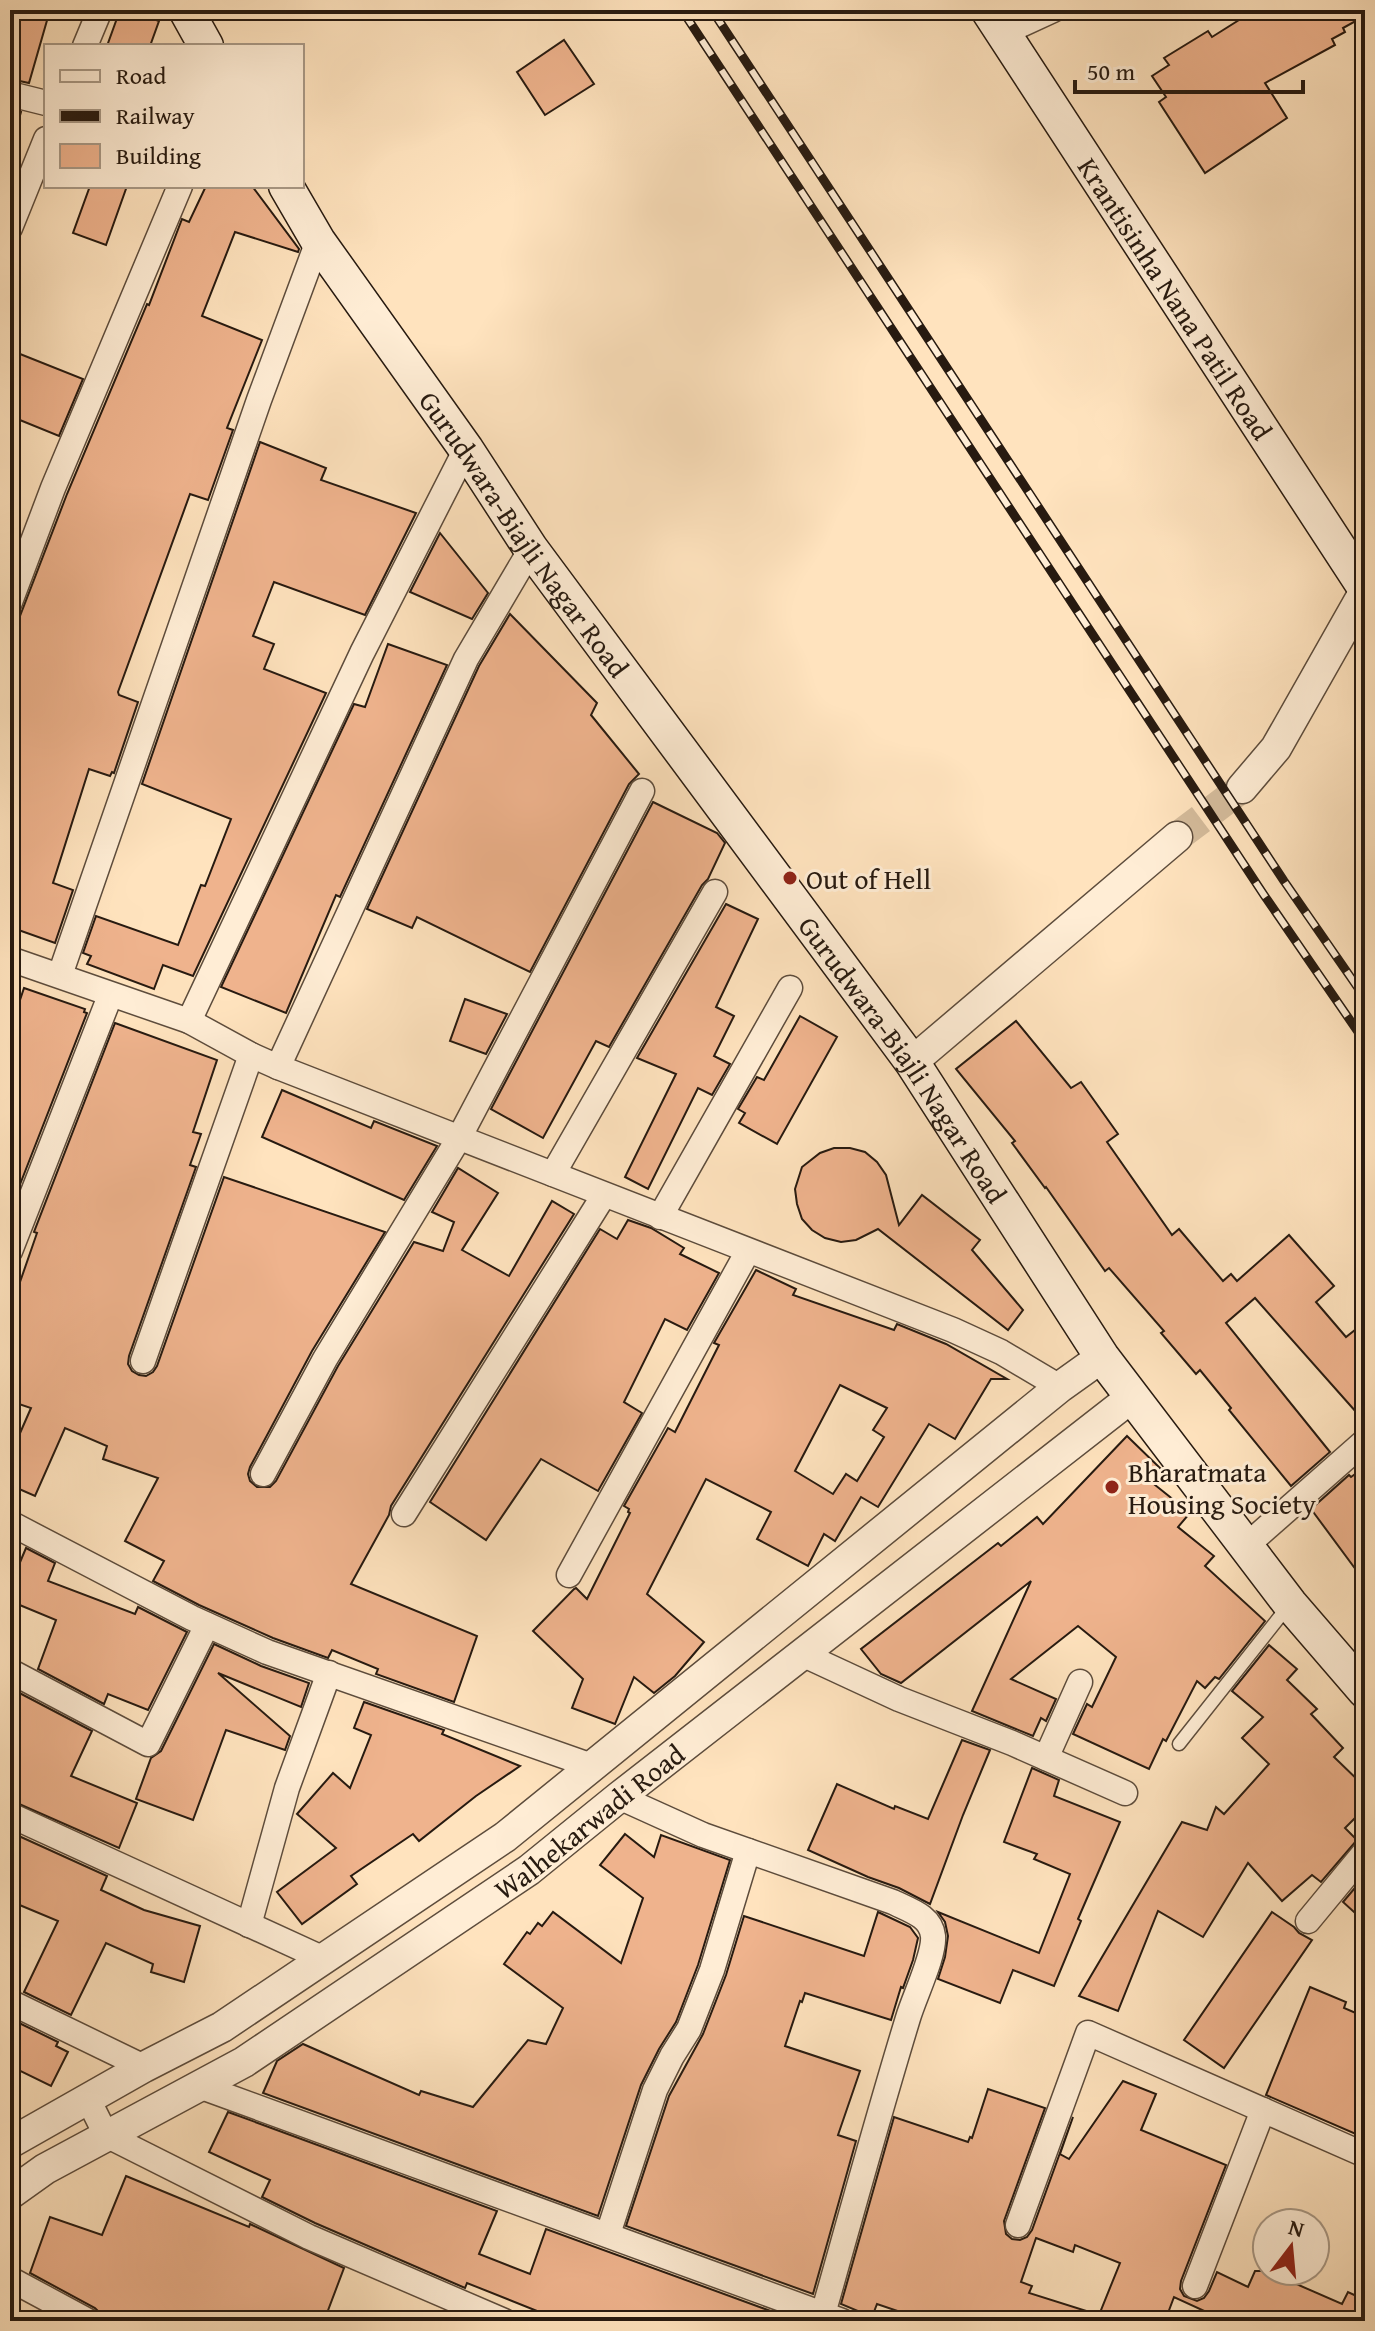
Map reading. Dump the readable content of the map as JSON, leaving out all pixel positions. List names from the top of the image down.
{
  "streets": {
    "main road": ["Krantisinha Nana Patil Road", "Gurudwara-Biajli Nagar Road"],
    "street": ["Walhekarwadi Road"]
  },
  "crossings": [
    ["Gurudwara-Biajli Nagar Road", "Walhekarwadi Road"]
  ],
  "places": ["Out of Hell", "Bharatmata Housing Society"],
  "legend": ["Road", "Railway", "Building"],
  "scale_bar": "50 m",
  "north": "top"
}
